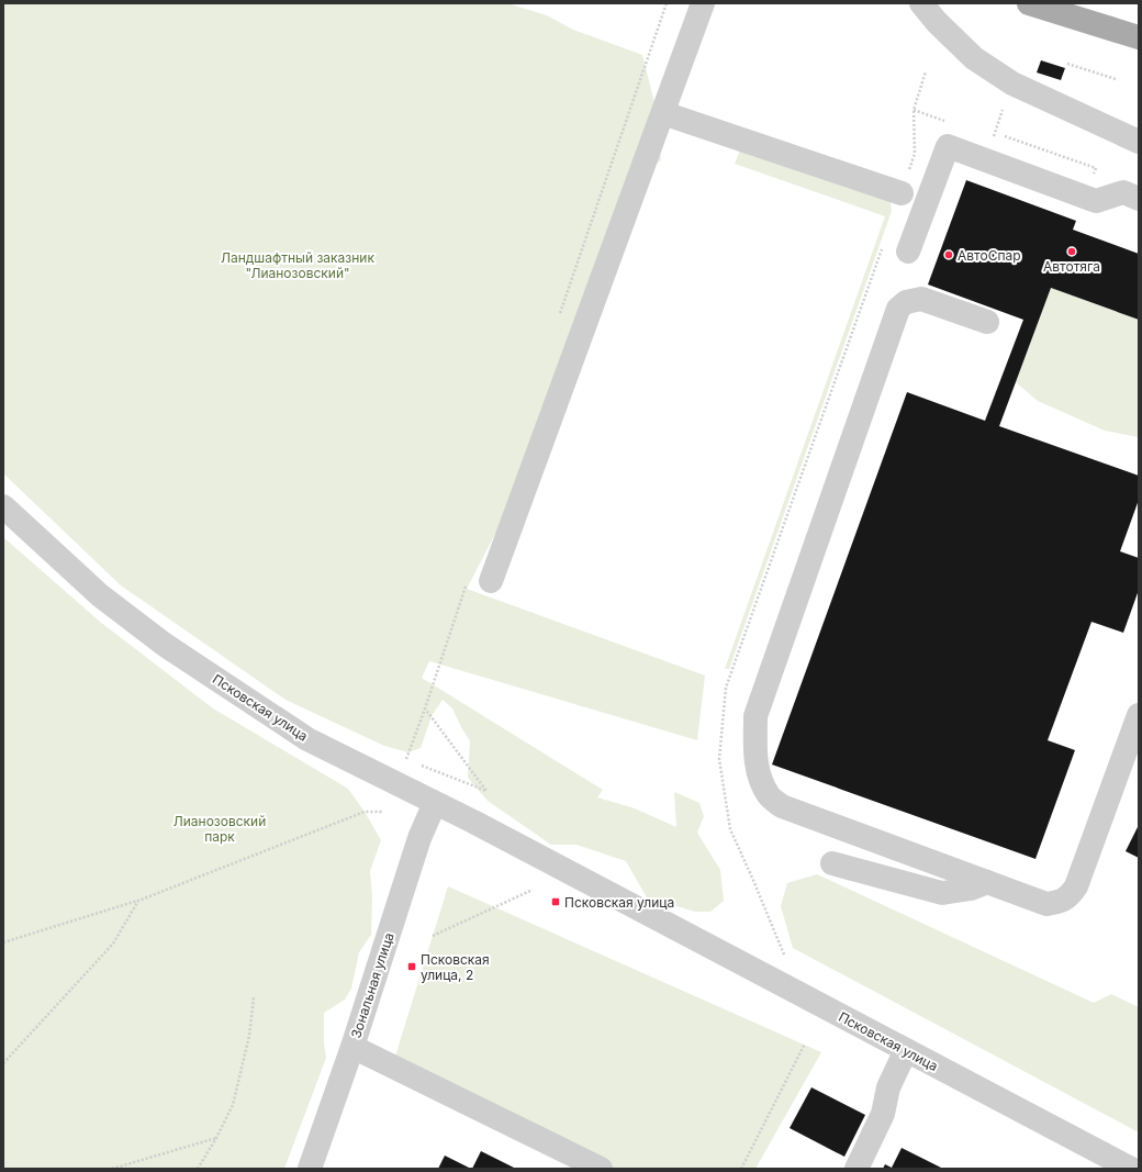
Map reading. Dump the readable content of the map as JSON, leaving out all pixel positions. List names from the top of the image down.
{
  "streets": {
    "street": ["Псковская улица", "Зональная улица"]
  },
  "crossings": [
    ["Псковская улица", "Зональная улица"]
  ],
  "parks": ["Ландшафтный заказник \"Лианозовский\"", "Лианозовский парк"],
  "places": {
    "other": ["Автотяга", "АвтоСпар"],
    "transit": ["Псковская улица", "Псковская улица, 2"]
  }
}
